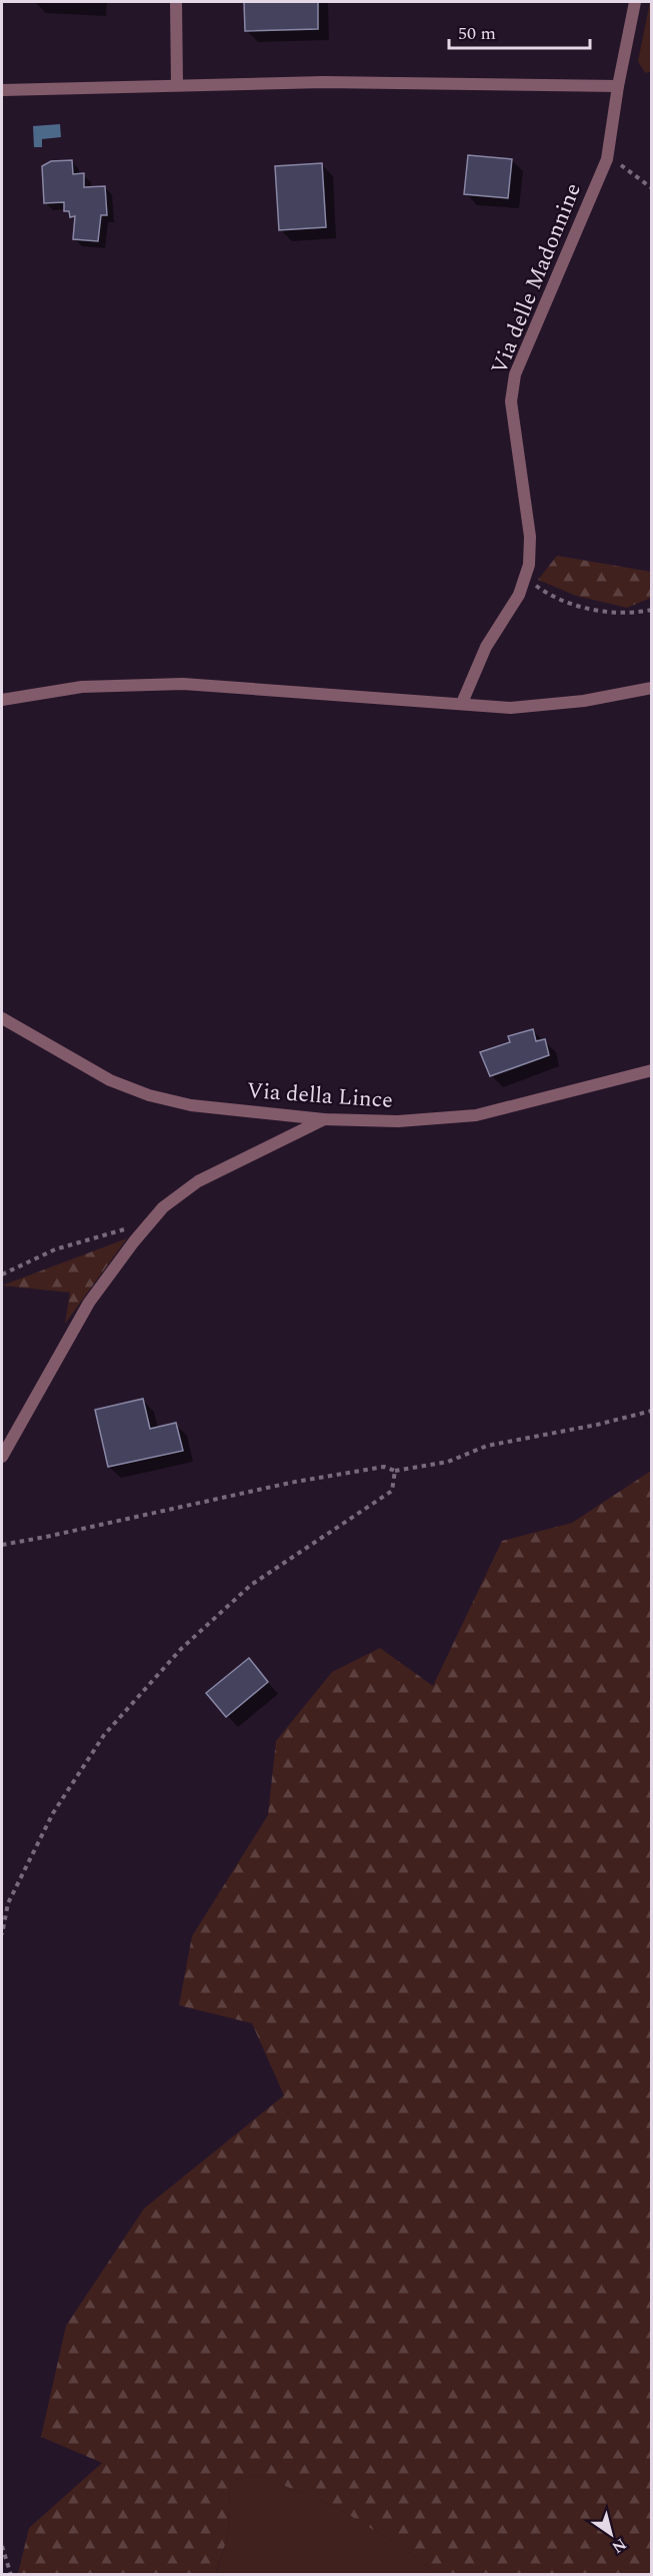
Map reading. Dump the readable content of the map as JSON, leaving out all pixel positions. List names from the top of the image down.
{
  "streets": {
    "street": ["Via delle Madonnine", "Via della Lince"]
  },
  "scale_bar": "50 m",
  "north": "bottom right"
}
